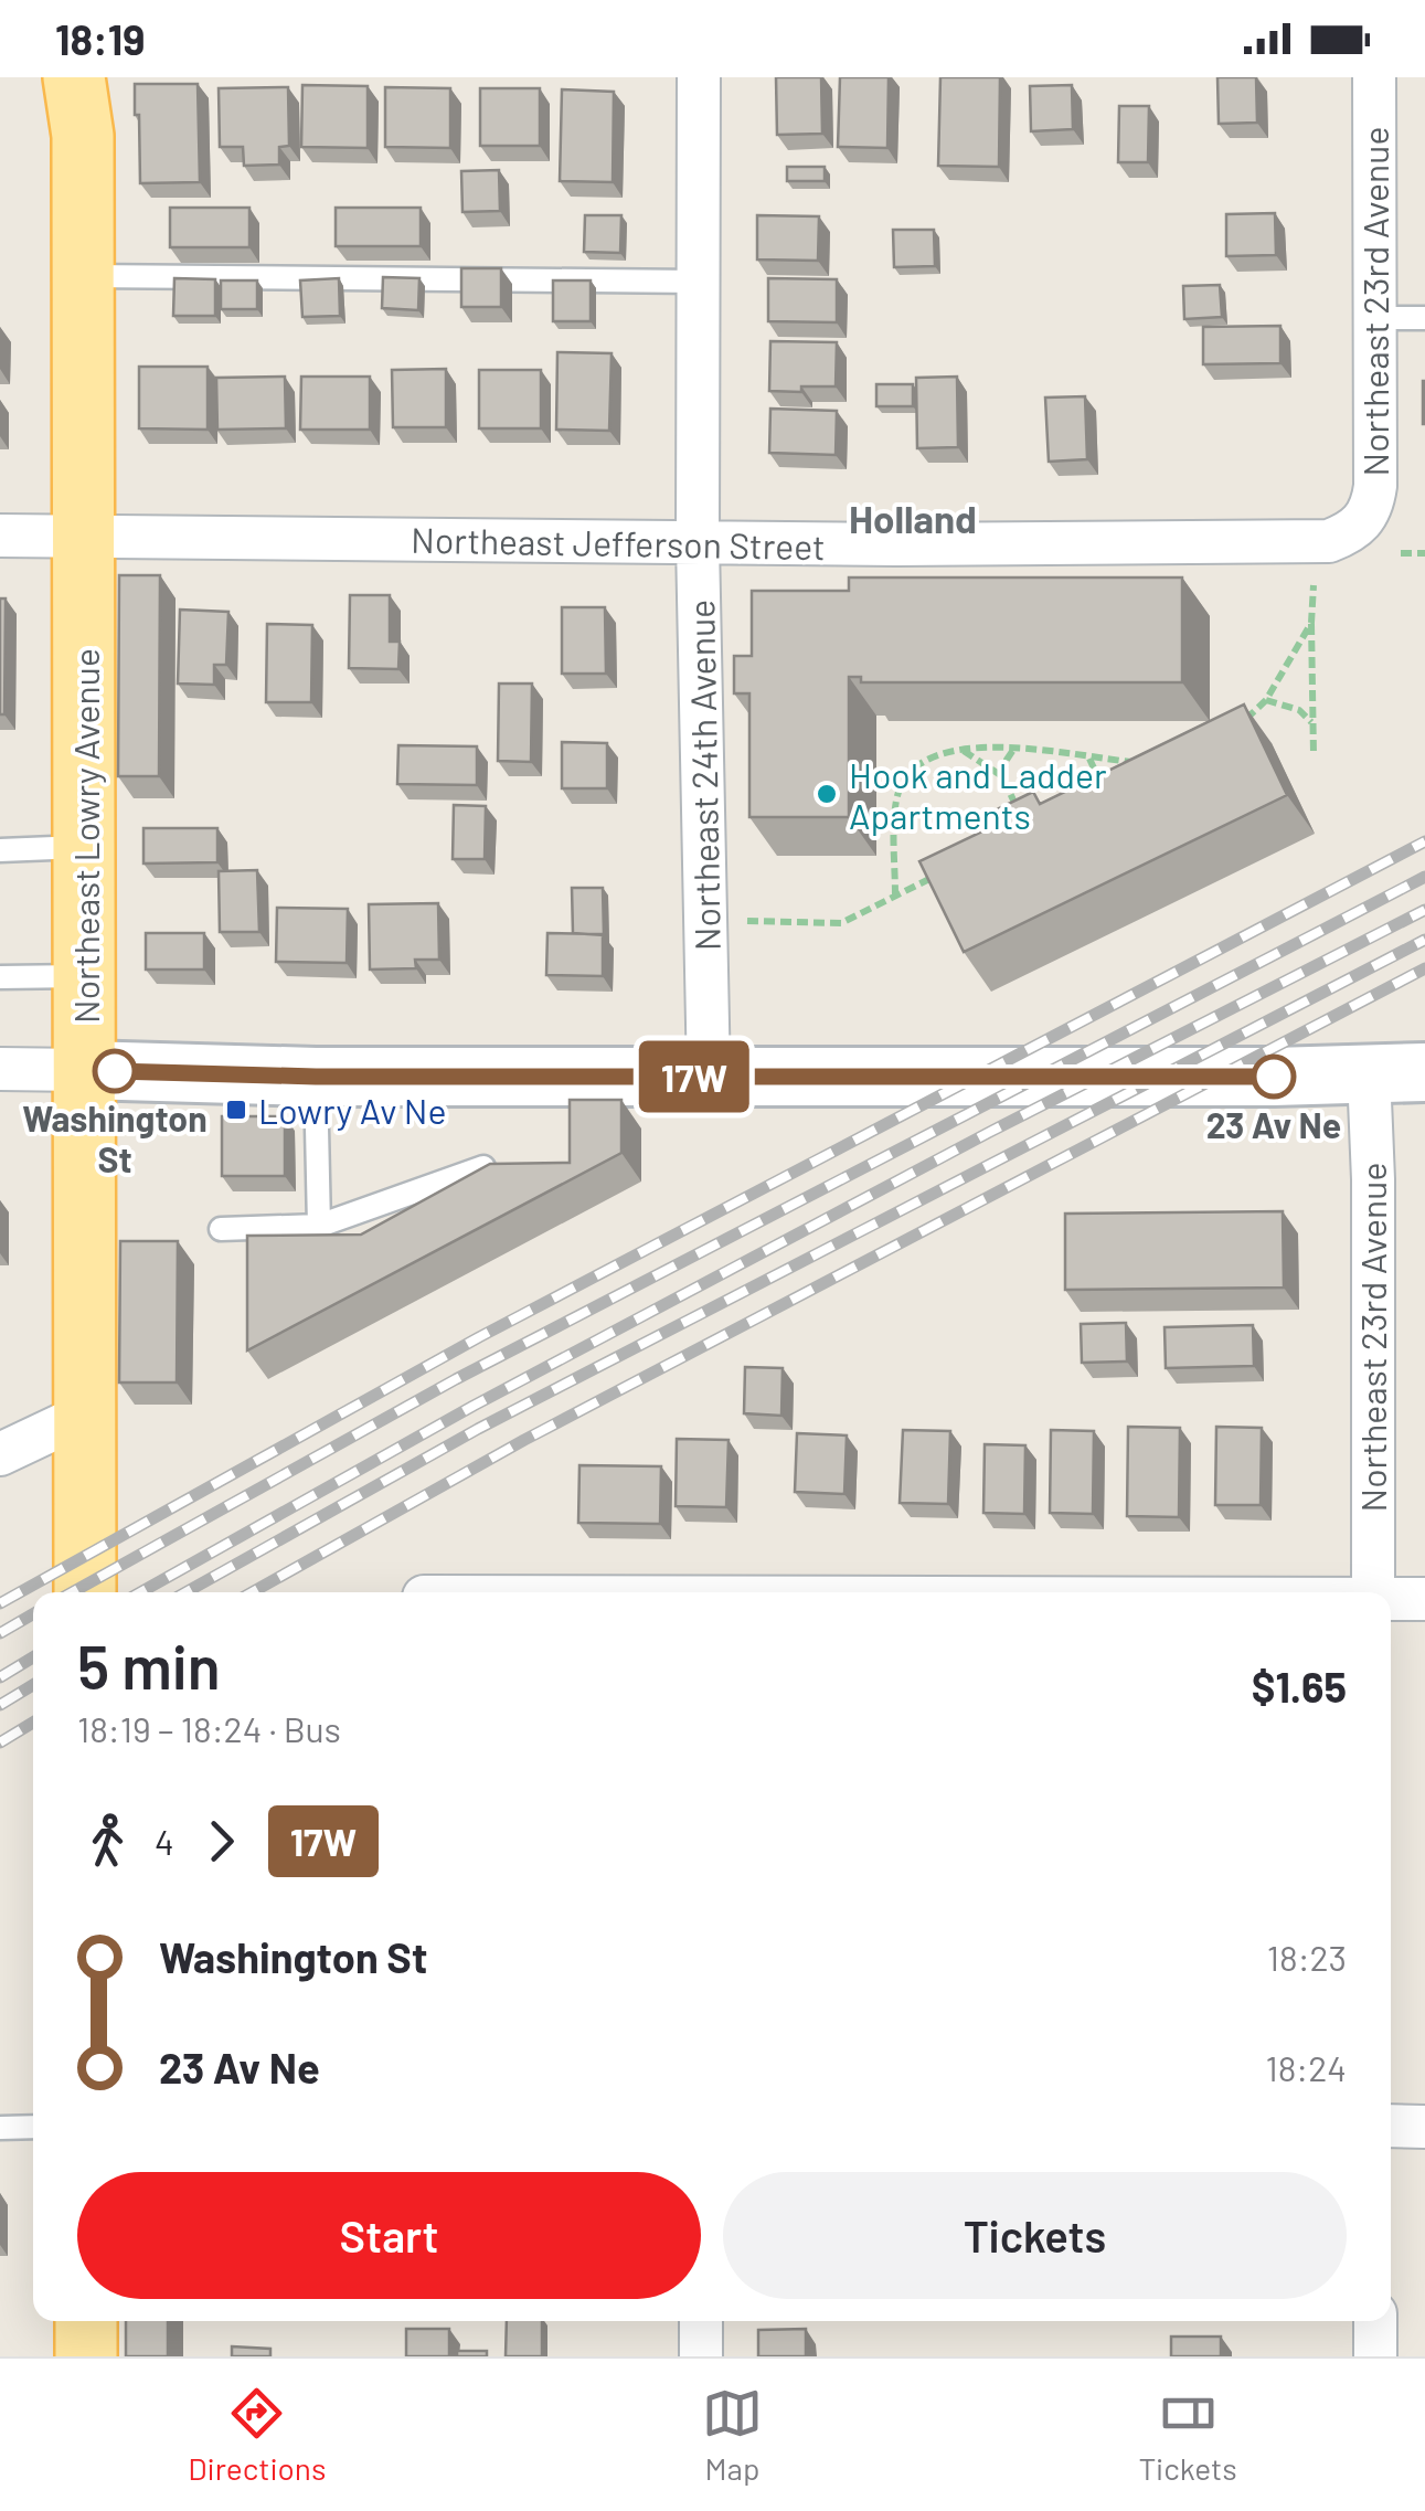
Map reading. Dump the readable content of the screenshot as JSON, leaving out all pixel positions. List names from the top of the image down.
{
  "streets": {
    "main road": ["Northeast Lowry Avenue"],
    "street": ["Northeast 23rd Avenue", "Northeast Jefferson Street", "Northeast 24th Avenue"]
  },
  "crossings": [
    ["Northeast 23rd Avenue", "Northeast Jefferson Street"],
    ["Northeast Jefferson Street", "Northeast 24th Avenue"],
    ["Northeast Jefferson Street", "Northeast Lowry Avenue"]
  ],
  "districts": ["Holland"],
  "places": {
    "other": ["Hook and Ladder Apartments", "Washington St", "23 Av Ne"],
    "transit": ["Lowry Av Ne"]
  },
  "lines": ["bus line 17W"],
  "page": {
    "status": "18:19",
    "on_map": "17W",
    "heading": ["5 min", "18:19 – 18:24 · Bus", "$1.65"],
    "legs": ["4", "17W"],
    "list": [
      {
        "name": "Washington St",
        "value": "18:23"
      },
      {
        "name": "23 Av Ne",
        "value": "18:24"
      }
    ],
    "buttons": ["Start", "Tickets"],
    "tabs": ["Directions", "Map", "Tickets"]
  }
}
